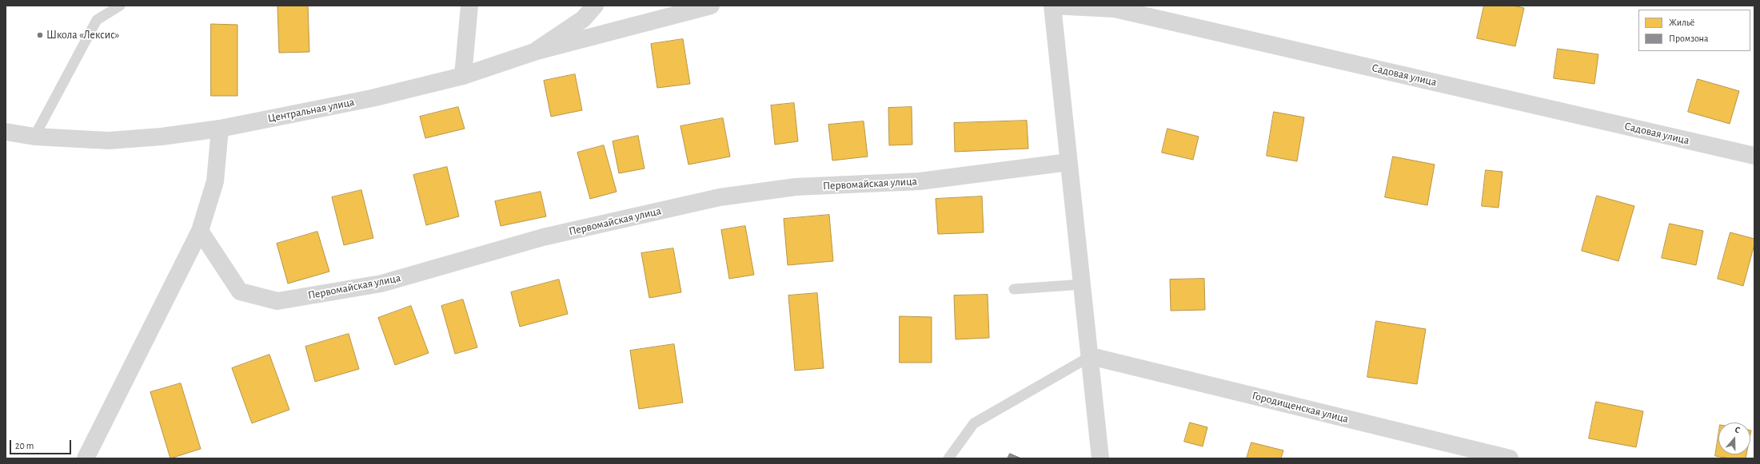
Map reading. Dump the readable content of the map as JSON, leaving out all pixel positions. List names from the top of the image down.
{
  "streets": {
    "street": [
      "Садовая улица",
      "Центральная улица",
      "Первомайская улица",
      "Городищенская улица"
    ]
  },
  "places": ["Школа «Лексис»"],
  "legend": ["Жильё", "Промзона"],
  "scale_bar": "20 m",
  "north": "top"
}
